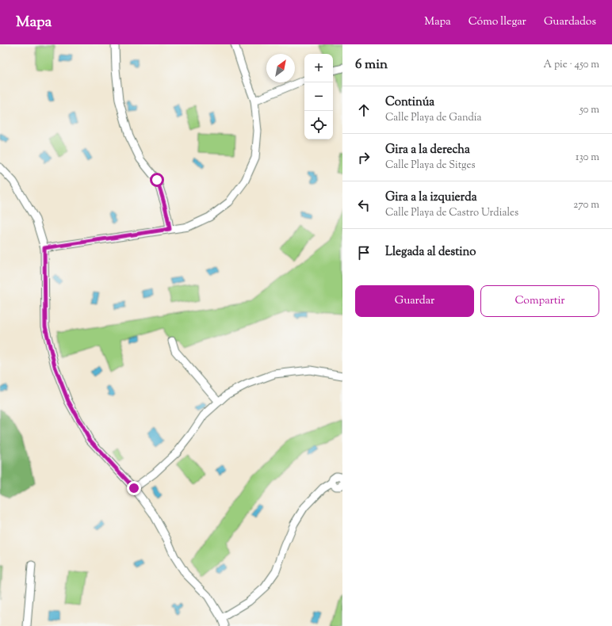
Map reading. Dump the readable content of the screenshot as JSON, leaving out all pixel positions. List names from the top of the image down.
{
  "north": "top right",
  "page": {
    "header": "Mapa",
    "nav": ["Mapa", "Cómo llegar", "Guardados"],
    "heading": ["6 min", "A pie · 450 m"],
    "map_buttons": ["+", "−"],
    "list": [
      ["Continúa", "Calle Playa de Gandía", "50 m"],
      ["Gira a la derecha", "Calle Playa de Sitges", "130 m"],
      ["Gira a la izquierda", "Calle Playa de Castro Urdiales", "270 m"],
      "Llegada al destino"
    ],
    "buttons": ["Guardar", "Compartir"]
  }
}
